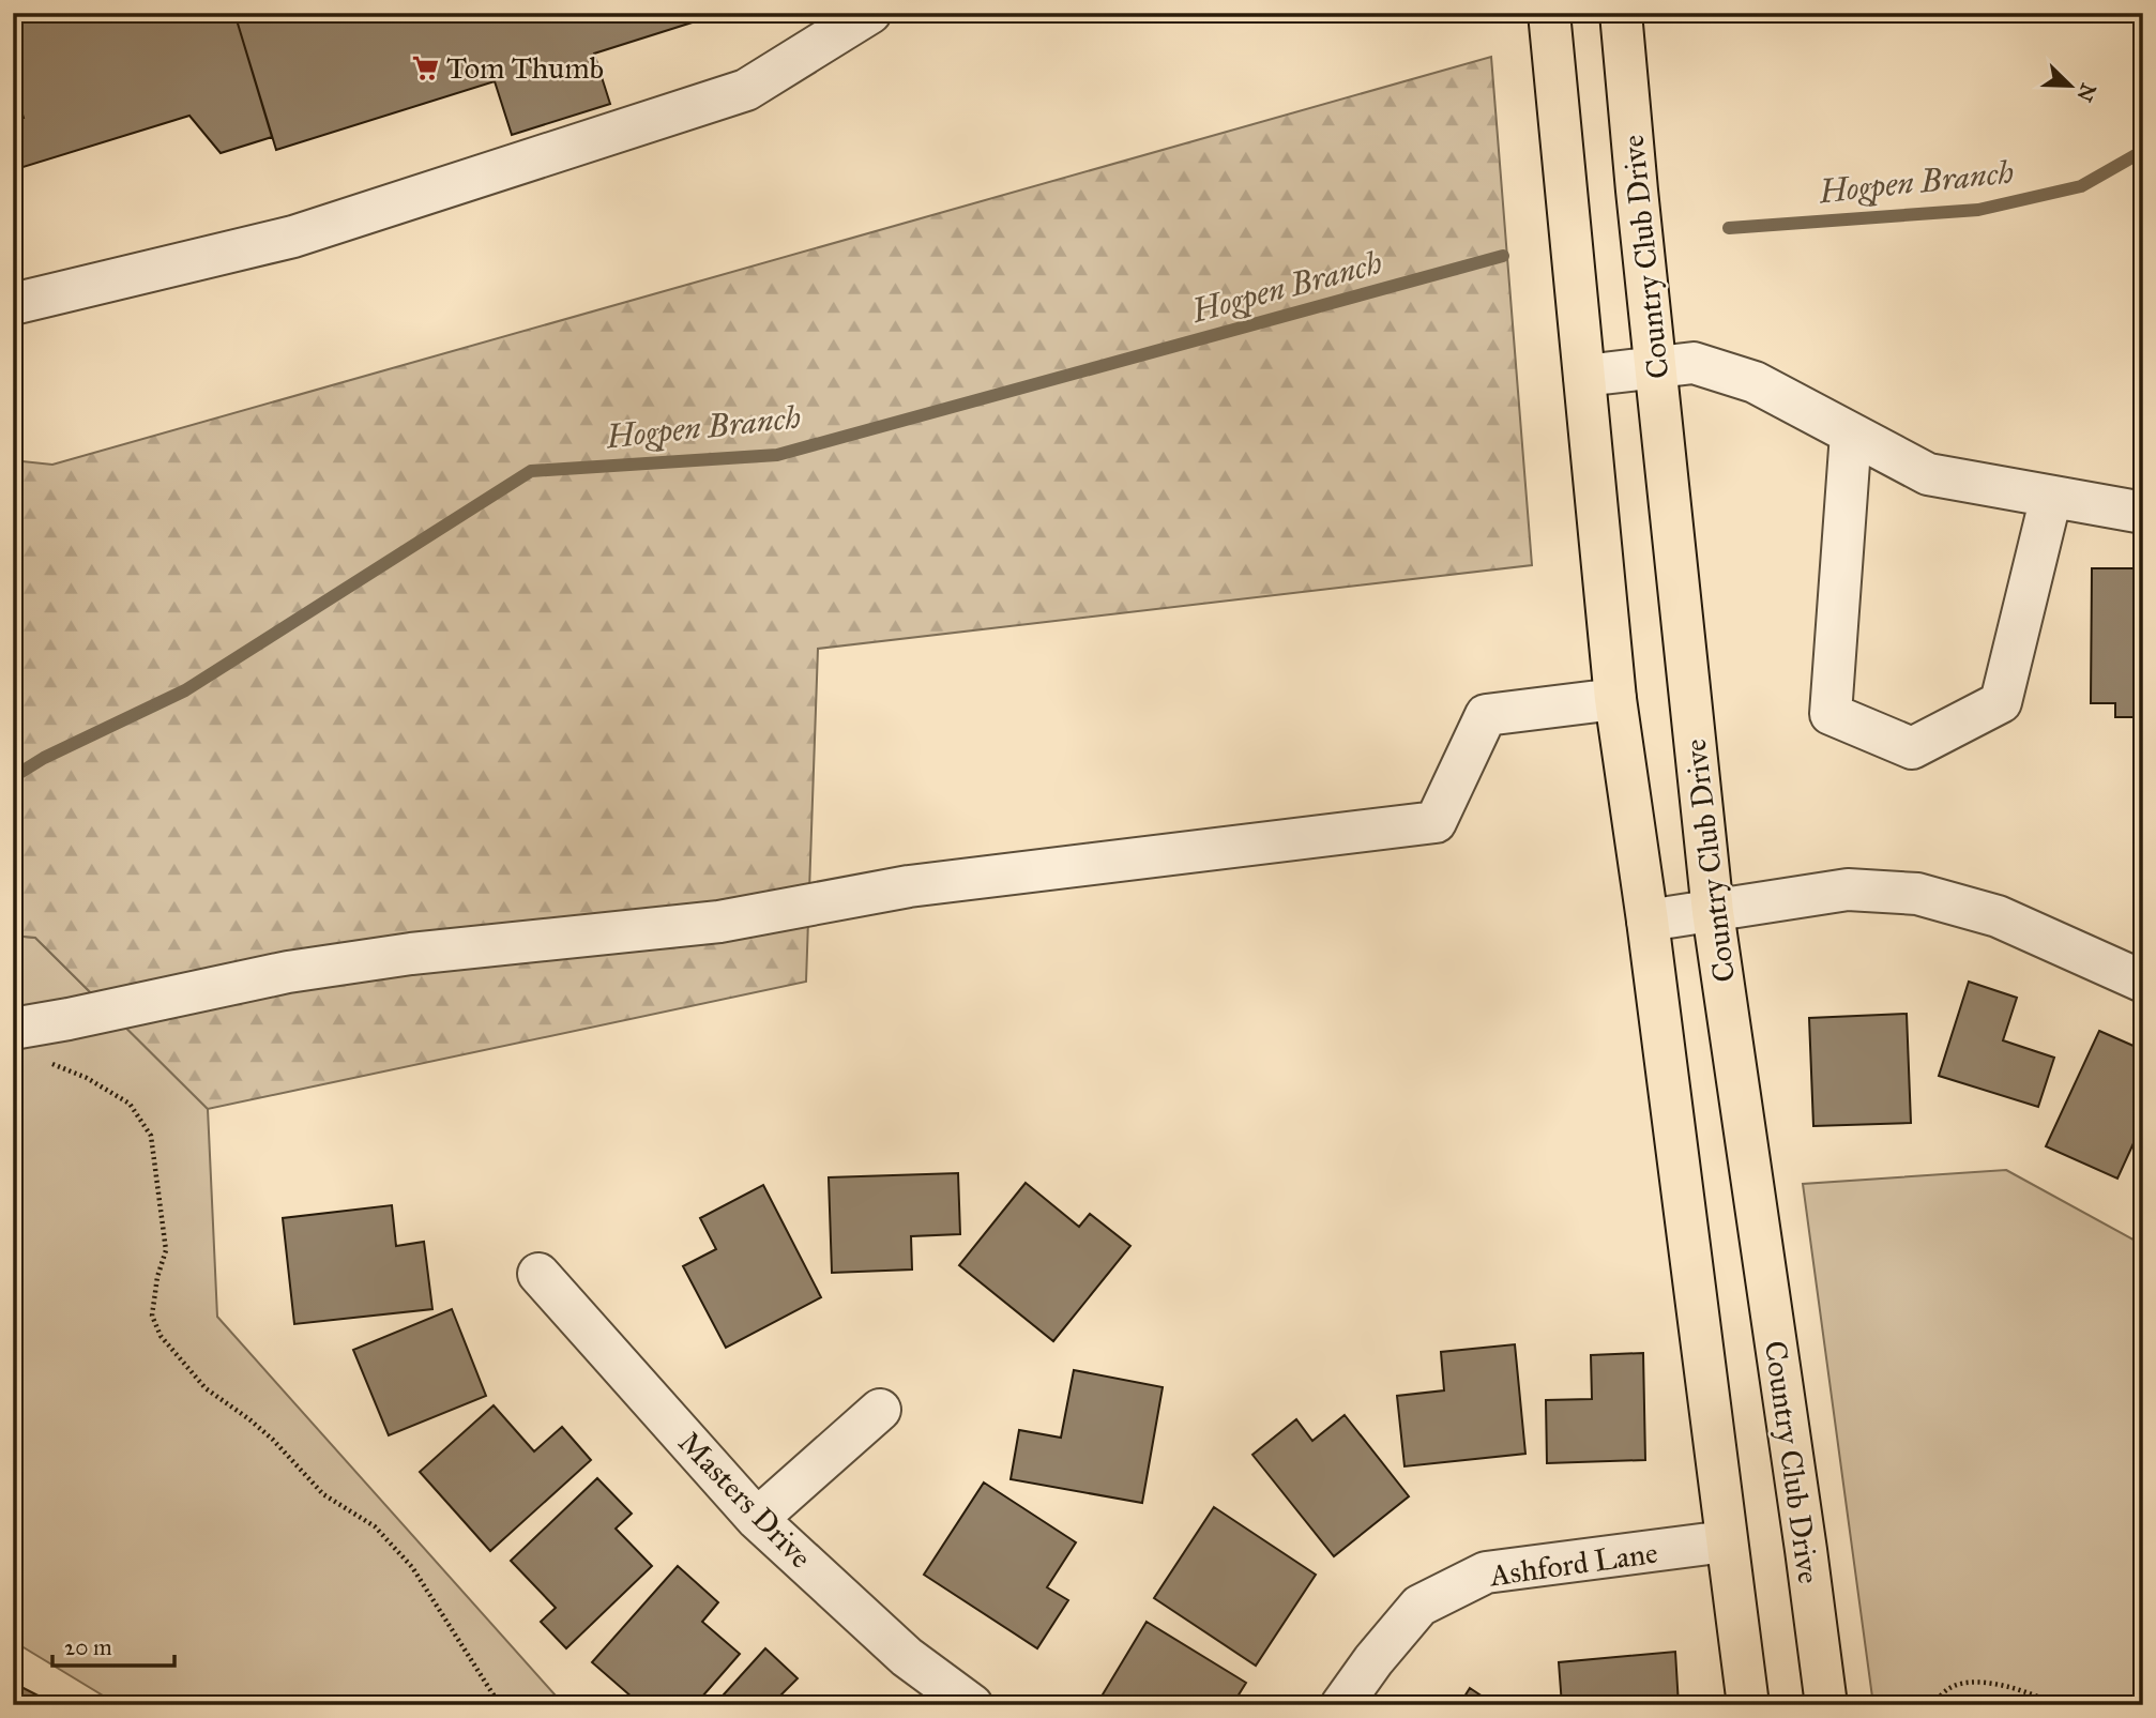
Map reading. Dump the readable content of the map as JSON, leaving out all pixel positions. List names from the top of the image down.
{
  "streets": {
    "main road": ["Country Club Drive"],
    "street": ["Masters Drive", "Ashford Lane"]
  },
  "water": ["Hogpen Branch"],
  "places": {
    "supermarket": ["Tom Thumb"]
  },
  "scale_bar": "20 m",
  "north": "bottom right"
}
